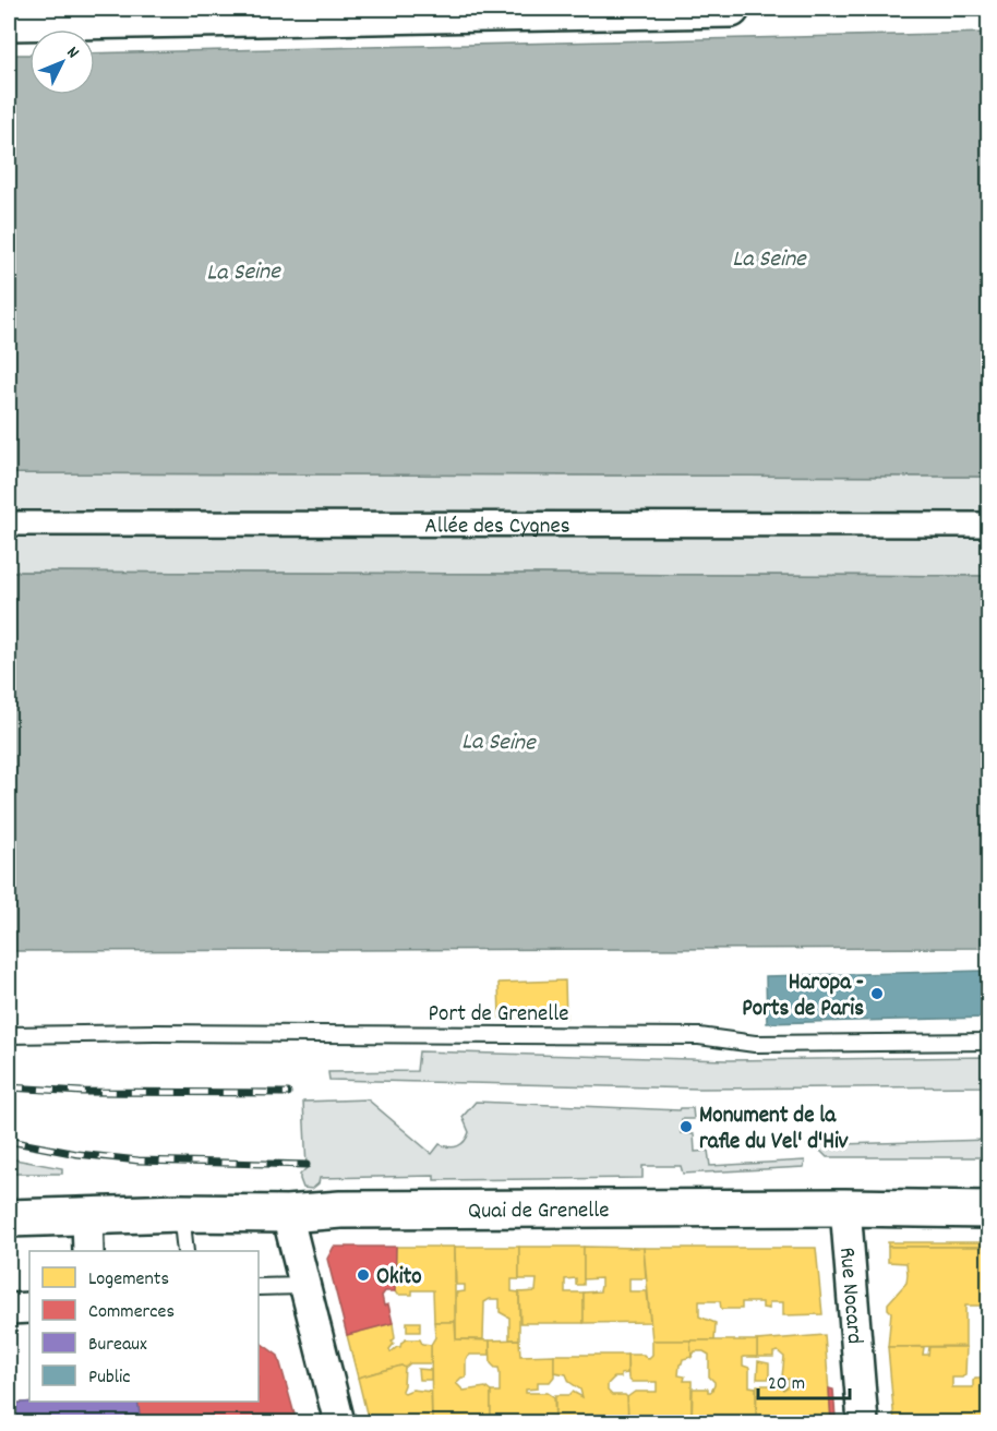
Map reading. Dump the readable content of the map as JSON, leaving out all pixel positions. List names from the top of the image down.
{
  "streets": {
    "main road": ["Quai de Grenelle"],
    "street": ["Allée des Cygnes", "Rue Nocard"],
    "lane": ["Port de Grenelle"]
  },
  "crossings": [
    ["Quai de Grenelle", "Rue Nocard"]
  ],
  "water": ["La Seine"],
  "places": ["Haropa - Ports de Paris", "Monument de la rafle du Vel' d'Hiv", "Okito"],
  "legend": [
    "Logements",
    "Commerces",
    "Bureaux",
    "Public"
  ],
  "scale_bar": "20 m",
  "north": "top right"
}
